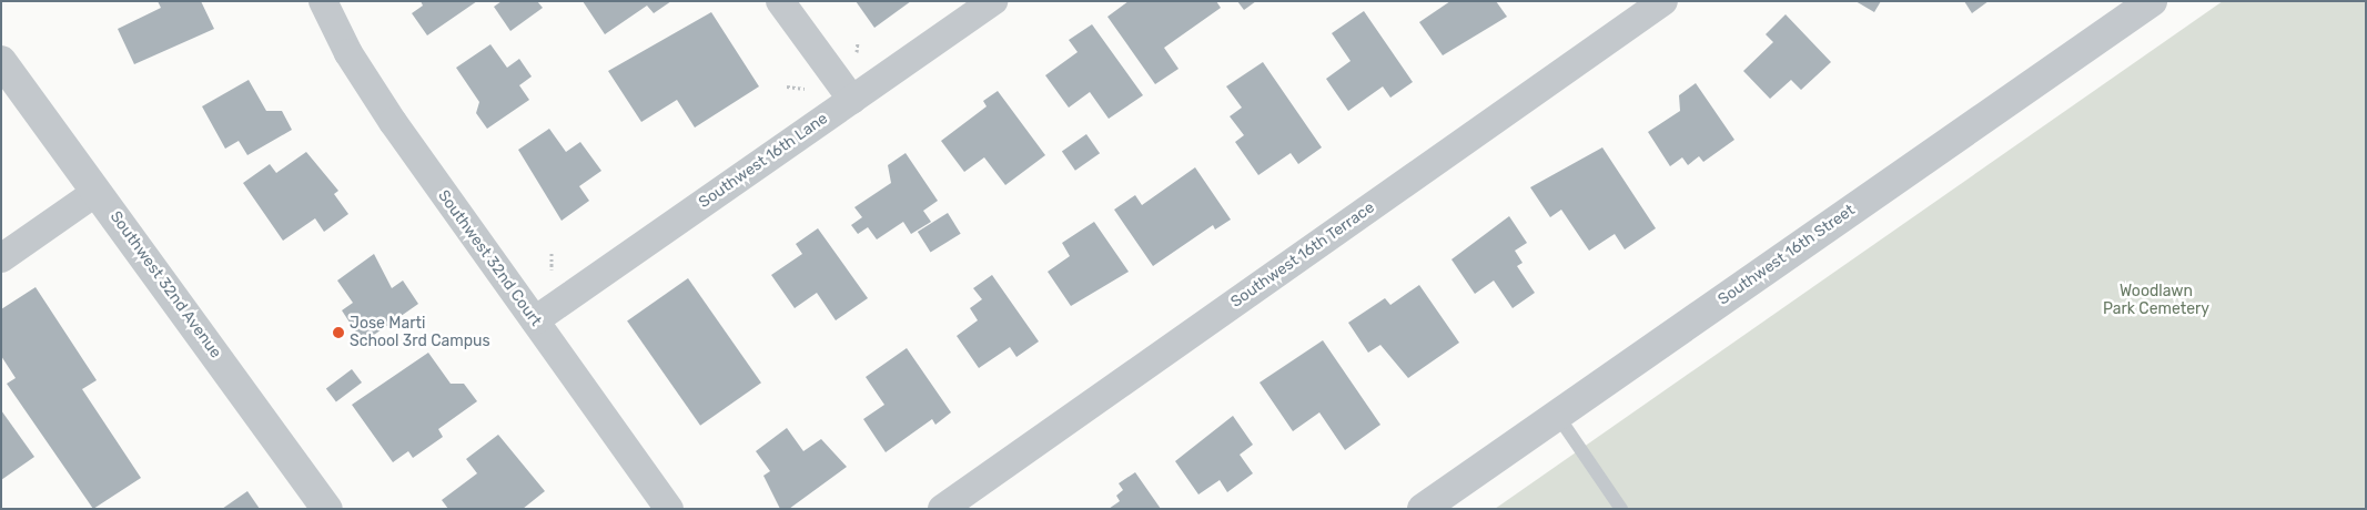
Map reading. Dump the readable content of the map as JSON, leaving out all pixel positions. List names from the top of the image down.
{
  "streets": {
    "street": [
      "Southwest 16th Lane",
      "Southwest 16th Terrace",
      "Southwest 16th Street",
      "Southwest 32nd Court",
      "Southwest 32nd Avenue"
    ]
  },
  "crossings": [
    ["Southwest 16th Lane", "Southwest 32nd Court"]
  ],
  "parks": ["Woodlawn Park Cemetery"],
  "places": ["Jose Marti School 3rd Campus"]
}
